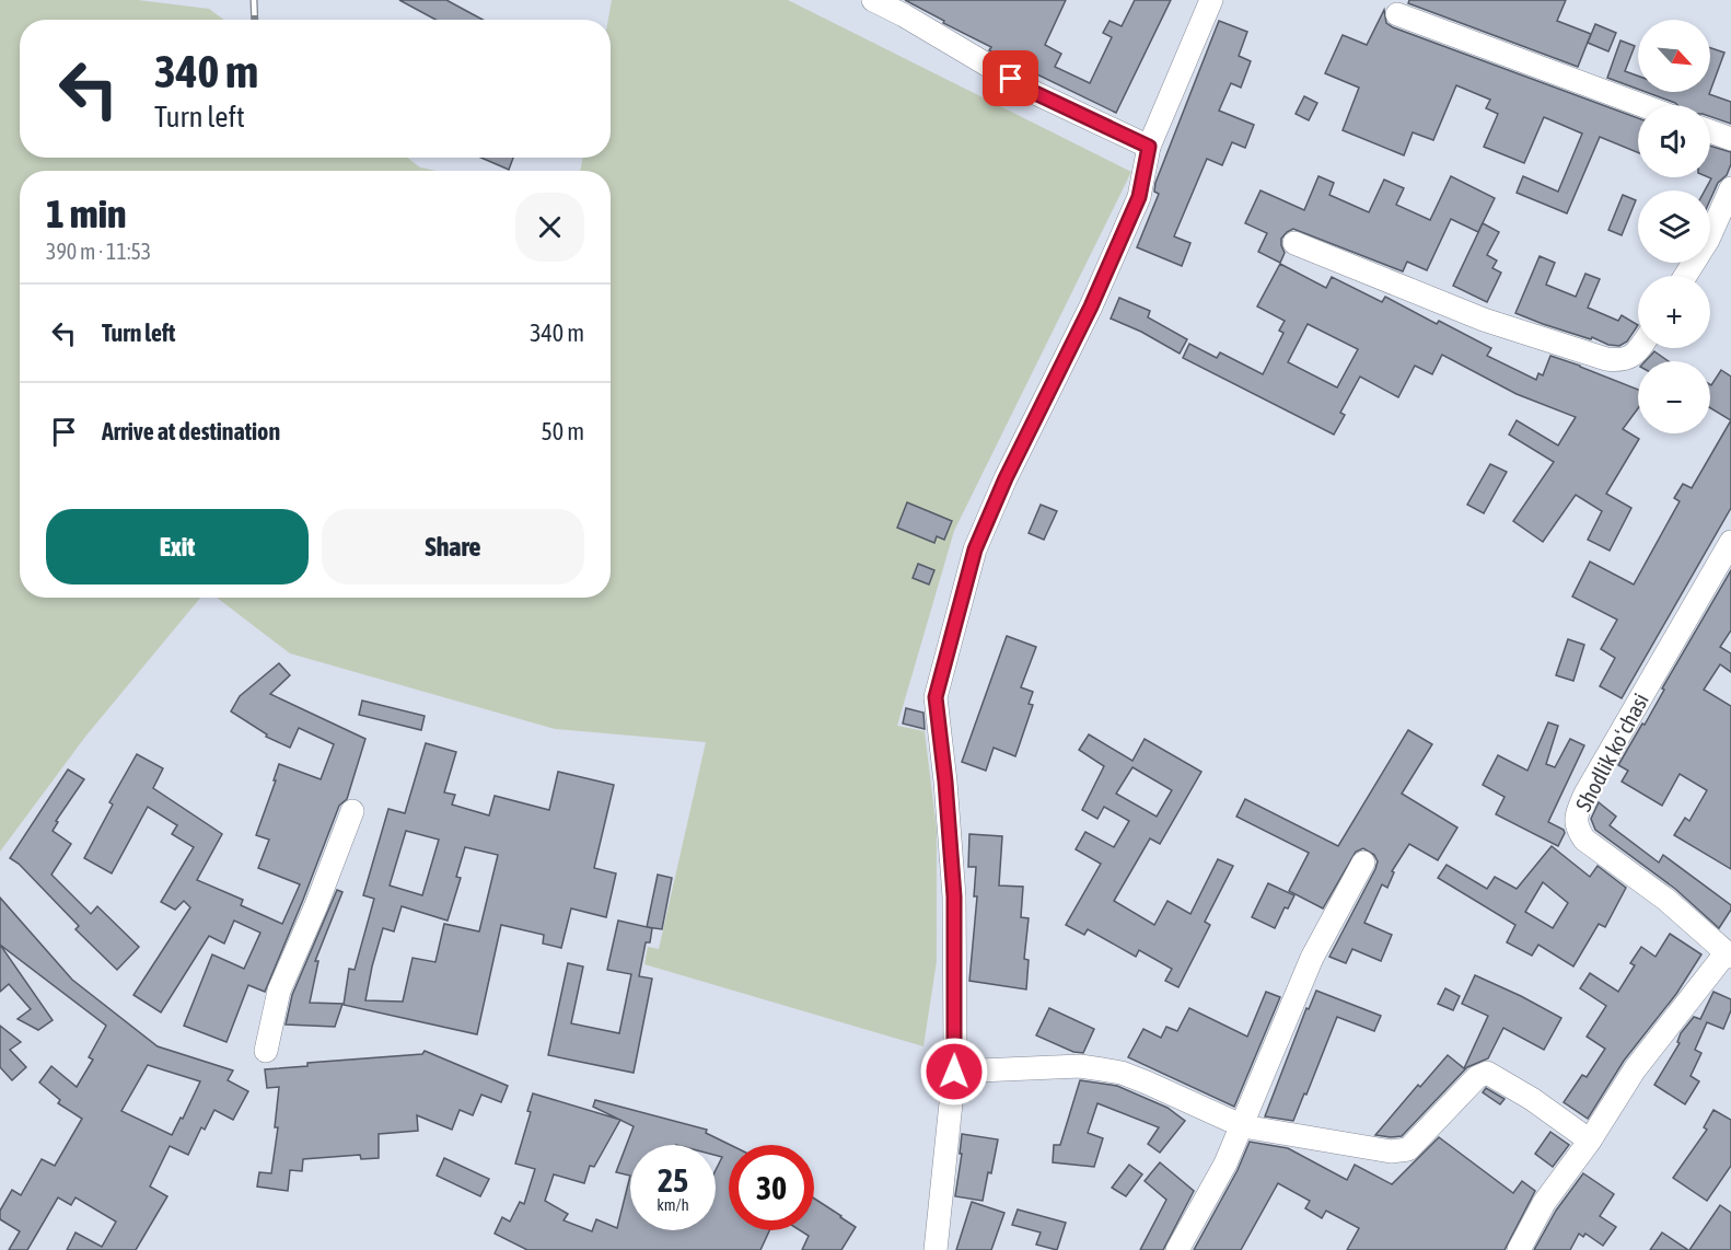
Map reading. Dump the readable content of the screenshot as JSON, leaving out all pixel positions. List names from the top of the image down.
{
  "streets": {
    "street": ["Shodlik koʻchasi"]
  },
  "north": "bottom right",
  "page": {
    "map_buttons": ["+", "−"],
    "turn": ["340 m", "Turn left"],
    "heading": ["1 min", "390 m · 11:53"],
    "list": [
      {
        "name": "Turn left",
        "value": "340 m"
      },
      {
        "name": "Arrive at destination",
        "value": "50 m"
      }
    ],
    "buttons": ["Exit", "Share"],
    "speed": "25 km/h",
    "limit": "30"
  }
}
